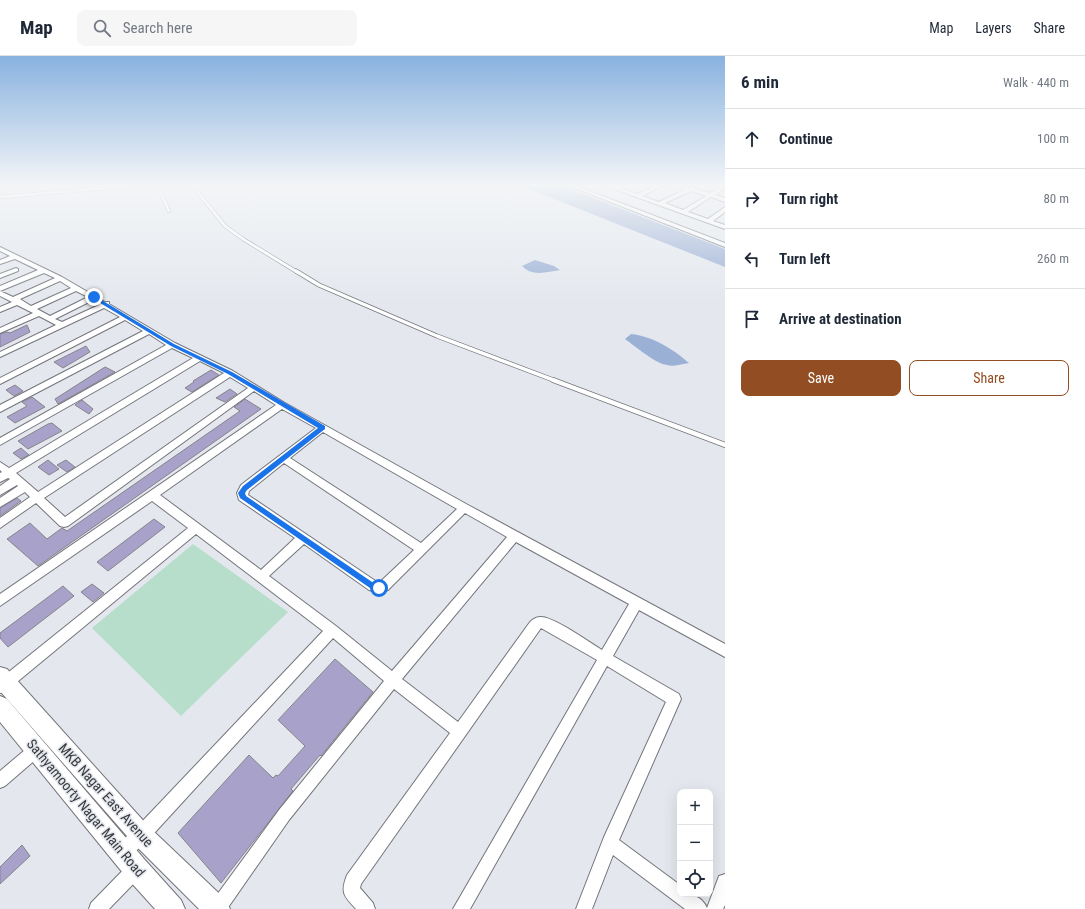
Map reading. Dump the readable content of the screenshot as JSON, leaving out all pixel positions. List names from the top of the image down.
{
  "streets": {
    "main road": ["MKB Nagar East Avenue", "Sathyamoorty Nagar Main Road"]
  },
  "page": {
    "header": "Map",
    "search": "Search here",
    "nav": ["Map", "Layers", "Share"],
    "heading": ["6 min", "Walk · 440 m"],
    "list": [
      ["Continue", "100 m"],
      ["Turn right", "80 m"],
      ["Turn left", "260 m"],
      "Arrive at destination"
    ],
    "buttons": ["Save", "Share"],
    "map_buttons": ["+", "−"]
  }
}
